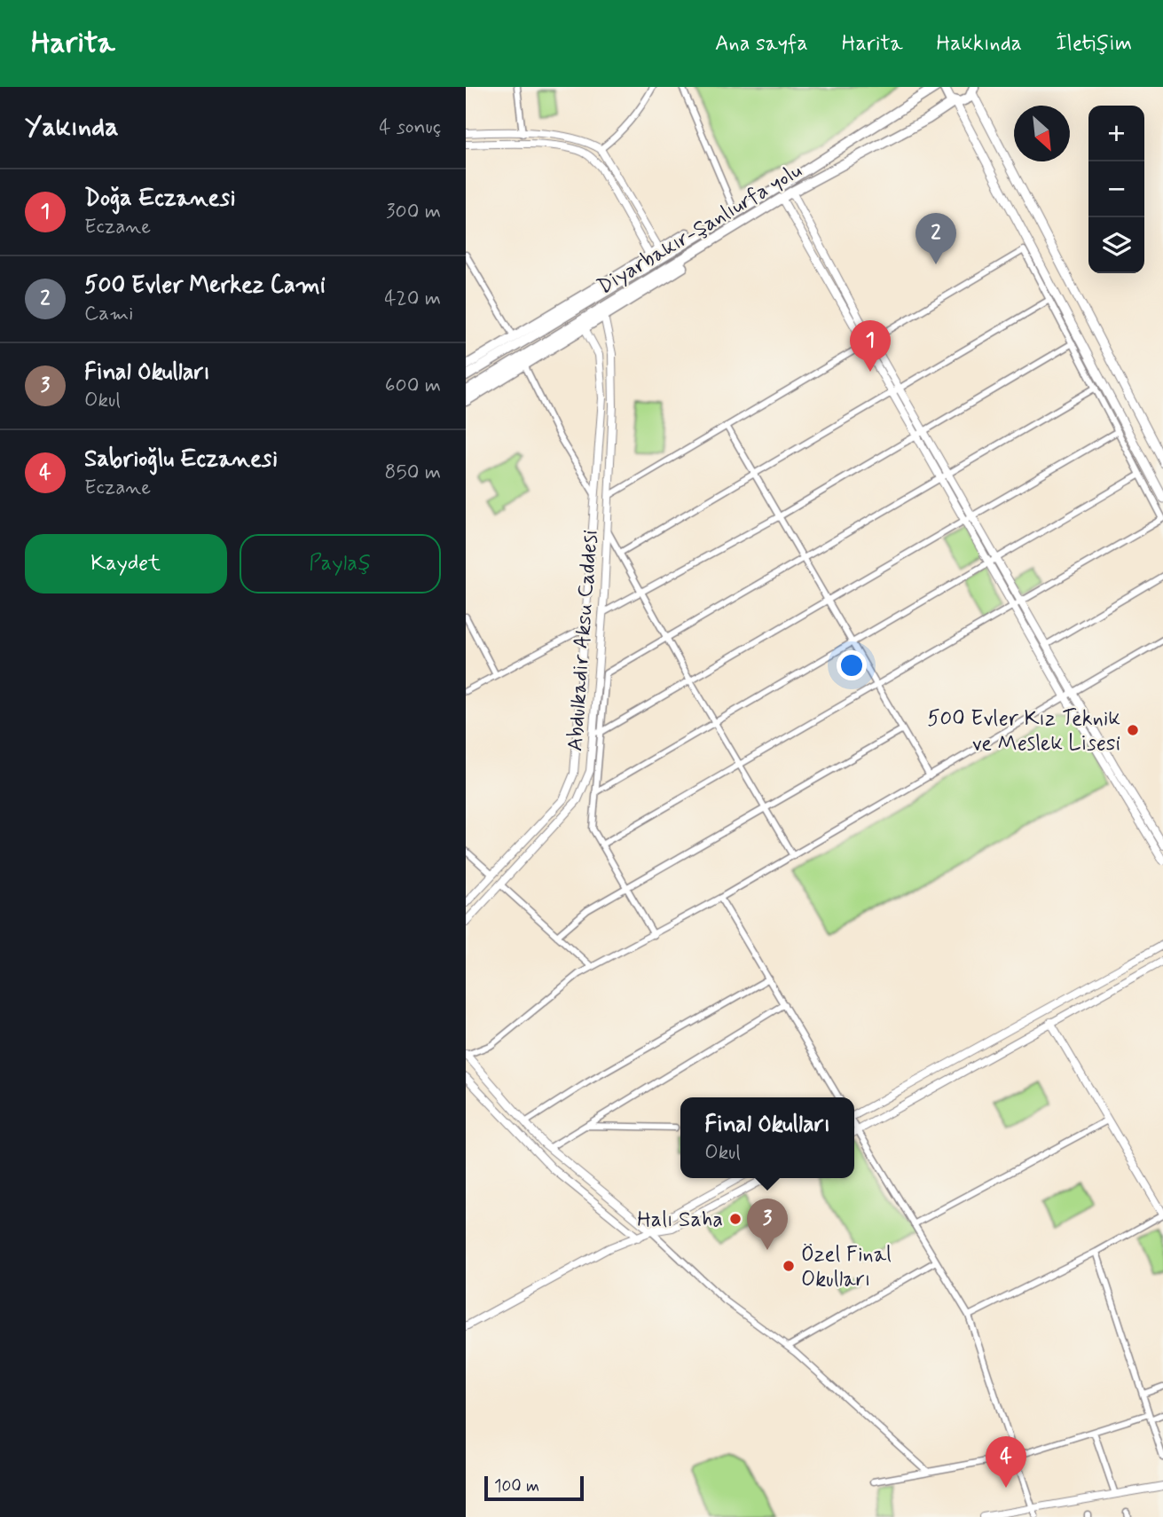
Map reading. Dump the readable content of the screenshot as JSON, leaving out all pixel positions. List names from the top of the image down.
{
  "streets": {
    "highway": ["Diyarbakır-Şanlıurfa yolu"],
    "main road": ["Abdulkadir Aksu Caddesi"]
  },
  "places": ["500 Evler Kız Teknik ve Meslek Lisesi", "Halı Saha", "Özel Final Okulları"],
  "scale_bar": "100 m",
  "north": "bottom right",
  "page": {
    "header": "Harita",
    "nav": [
      "Ana sayfa",
      "Harita",
      "Hakkında",
      "İletişim"
    ],
    "heading": ["Yakında", "4 sonuç"],
    "map_buttons": ["+", "−"],
    "list": [
      {
        "mark": "1",
        "name": "Doğa Eczanesi",
        "note": "Eczane",
        "value": "300 m"
      },
      {
        "mark": "2",
        "name": "500 Evler Merkez Cami",
        "note": "Cami",
        "value": "420 m"
      },
      {
        "mark": "3",
        "name": "Final Okulları",
        "note": "Okul",
        "value": "600 m"
      },
      {
        "mark": "4",
        "name": "Sabrioğlu Eczanesi",
        "note": "Eczane",
        "value": "850 m"
      }
    ],
    "pins": [
      "2",
      "1",
      "3",
      "4"
    ],
    "buttons": ["Kaydet", "Paylaş"],
    "popup": ["Final Okulları", "Okul"],
    "scale": "100 m"
  }
}
